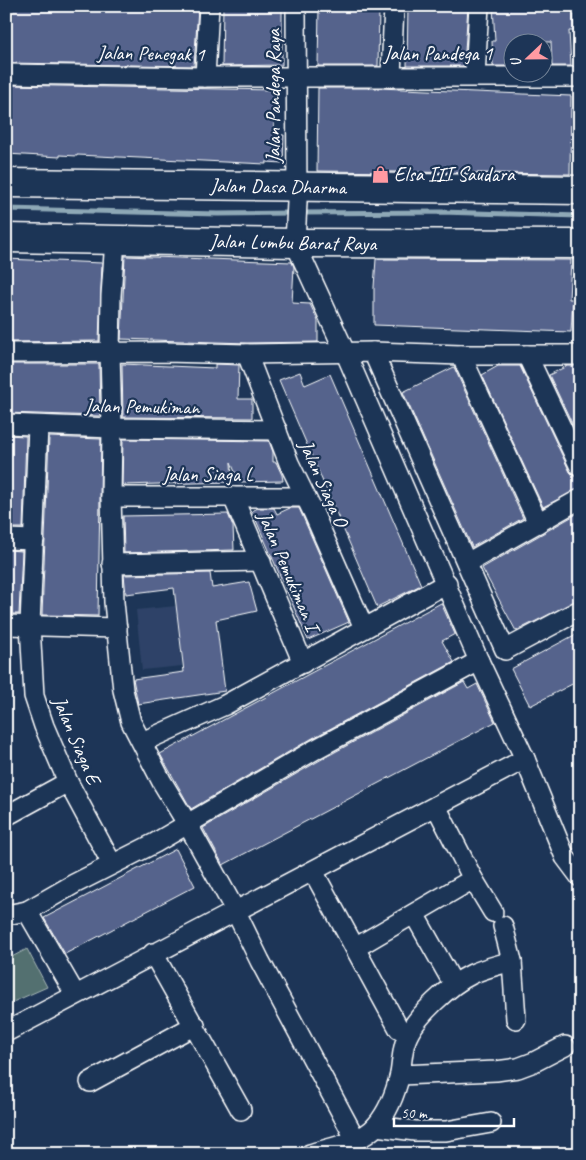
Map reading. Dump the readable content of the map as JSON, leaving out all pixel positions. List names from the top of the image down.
{
  "streets": {
    "street": [
      "Jalan Penegak 1",
      "Jalan Pandega 1",
      "Jalan Pandega Raya",
      "Jalan Dasa Dharma",
      "Jalan Lumbu Barat Raya",
      "Jalan Pemukiman",
      "Jalan Siaga L",
      "Jalan Siaga O",
      "Jalan Pemukiman I",
      "Jalan Siaga E"
    ]
  },
  "crossings": [
    ["Jalan Penegak 1", "Jalan Pandega 1"],
    ["Jalan Penegak 1", "Jalan Pandega Raya"],
    ["Jalan Pandega 1", "Jalan Pandega Raya"],
    ["Jalan Pandega Raya", "Jalan Dasa Dharma"],
    ["Jalan Pandega Raya", "Jalan Lumbu Barat Raya"],
    ["Jalan Pemukiman", "Jalan Siaga O"],
    ["Jalan Pemukiman", "Jalan Siaga E"],
    ["Jalan Siaga L", "Jalan Siaga O"],
    ["Jalan Siaga L", "Jalan Pemukiman I"]
  ],
  "places": {
    "shop": ["Elsa III Saudara"]
  },
  "scale_bar": "50 m",
  "north": "left"
}
